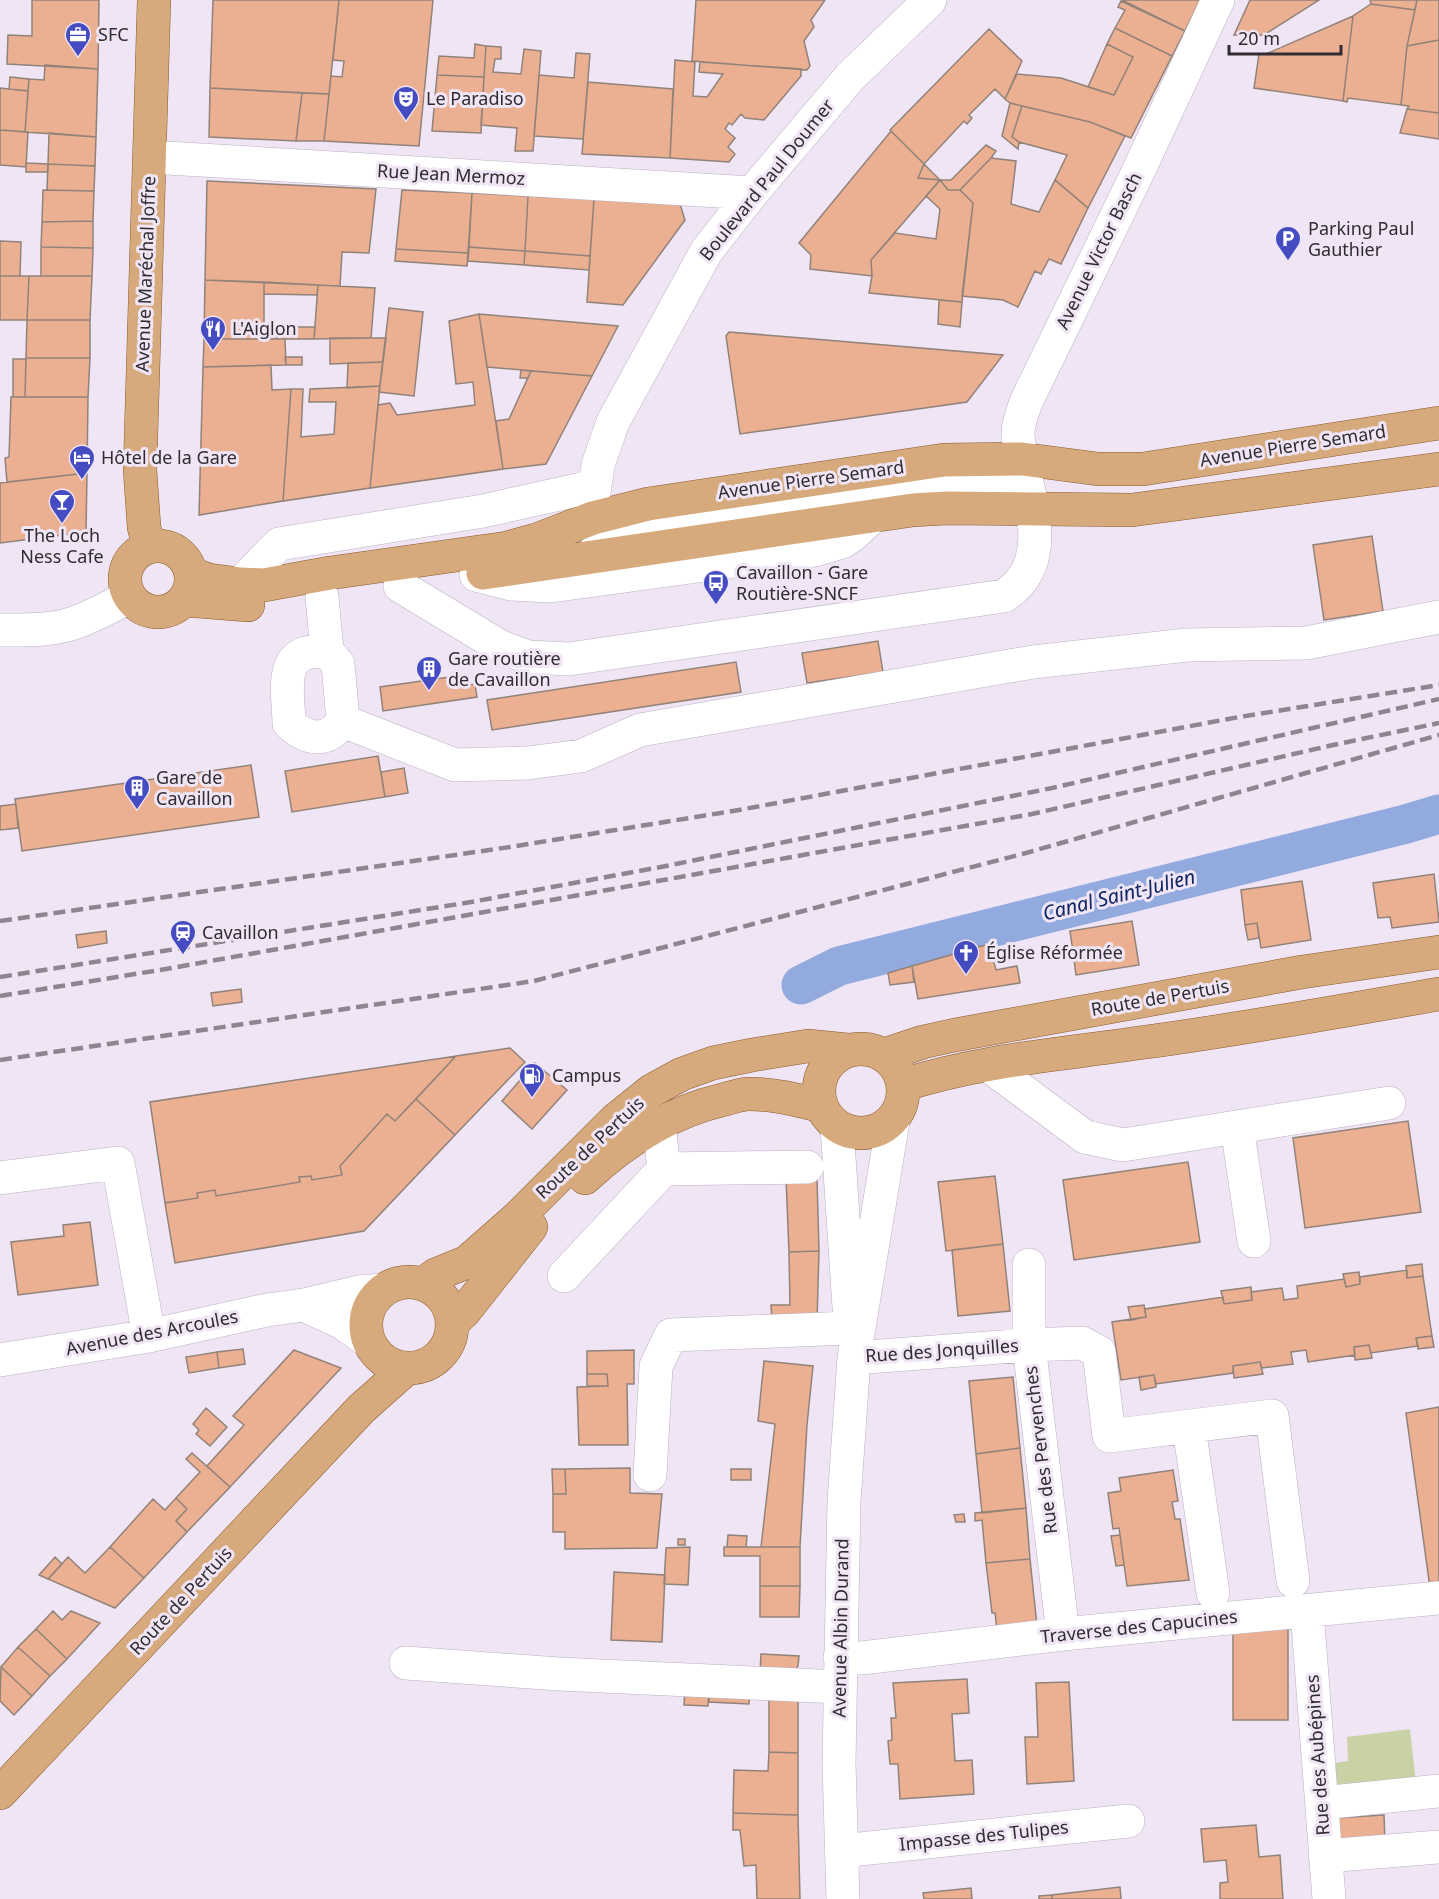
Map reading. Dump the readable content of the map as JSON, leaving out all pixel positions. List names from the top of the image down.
{
  "streets": {
    "main road": ["Avenue Maréchal Joffre", "Avenue Pierre Semard", "Route de Pertuis"],
    "street": [
      "Rue Jean Mermoz",
      "Boulevard Paul Doumer",
      "Avenue Victor Basch",
      "Avenue des Arcoules",
      "Rue des Jonquilles",
      "Rue des Pervenches",
      "Traverse des Capucines",
      "Avenue Albin Durand",
      "Rue des Aubépines",
      "Impasse des Tulipes"
    ]
  },
  "crossings": [
    ["Rue Jean Mermoz", "Boulevard Paul Doumer"],
    ["Rue Jean Mermoz", "Avenue Maréchal Joffre"],
    ["Boulevard Paul Doumer", "Avenue Pierre Semard"],
    ["Avenue Victor Basch", "Avenue Pierre Semard"],
    ["Avenue Maréchal Joffre", "Avenue Pierre Semard"],
    ["Route de Pertuis", "Avenue des Arcoules"],
    ["Route de Pertuis", "Avenue Albin Durand"],
    ["Rue des Jonquilles", "Rue des Pervenches"],
    ["Rue des Jonquilles", "Avenue Albin Durand"],
    ["Rue des Pervenches", "Traverse des Capucines"],
    ["Traverse des Capucines", "Avenue Albin Durand"],
    ["Traverse des Capucines", "Rue des Aubépines"],
    ["Avenue Albin Durand", "Impasse des Tulipes"]
  ],
  "water": ["Canal Saint-Julien"],
  "places": {
    "office": ["SFC"],
    "theatre": ["Le Paradiso"],
    "parking": ["Parking Paul Gauthier"],
    "restaurant": ["L'Aiglon"],
    "hotel": ["Hôtel de la Gare"],
    "bar": ["The Loch Ness Cafe"],
    "bus stop": ["Cavaillon - Gare Routière-SNCF"],
    "building": ["Gare routière de Cavaillon", "Gare de Cavaillon"],
    "station": ["Cavaillon"],
    "church": ["Église Réformée"],
    "fuel station": ["Campus"]
  },
  "scale_bar": "20 m"
}
